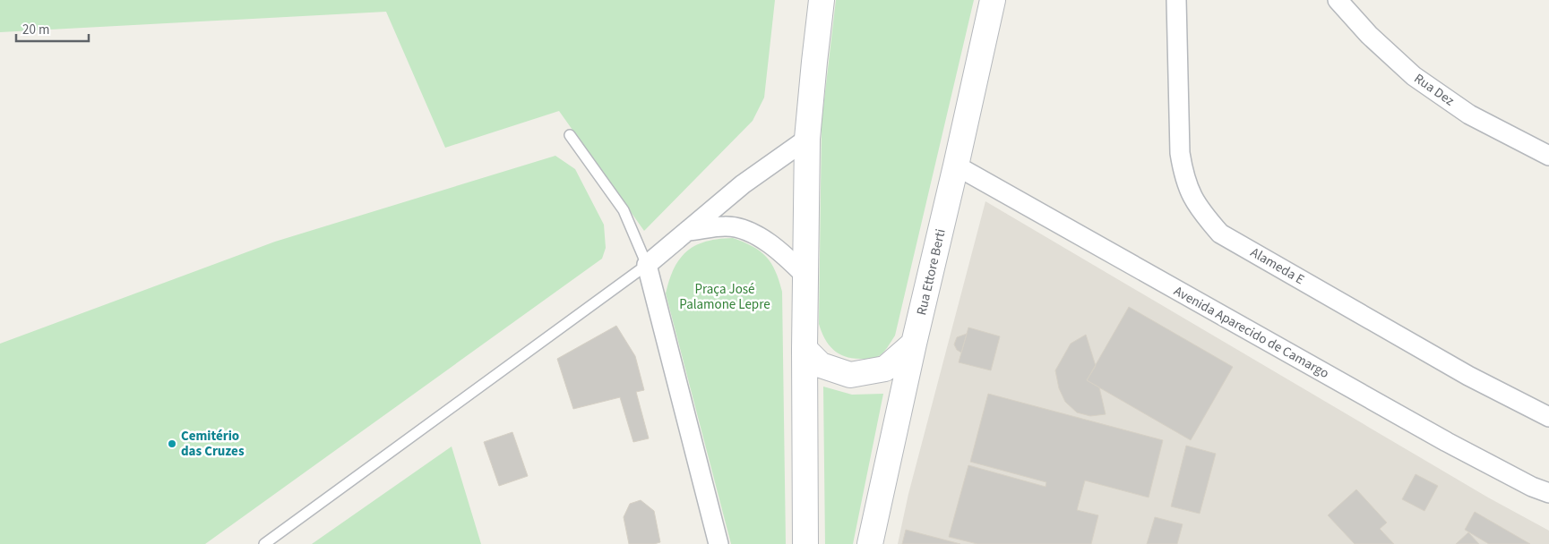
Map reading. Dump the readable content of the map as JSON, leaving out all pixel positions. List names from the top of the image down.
{
  "streets": {
    "street": [
      "Rua Dez",
      "Alameda E",
      "Rua Ettore Berti",
      "Avenida Aparecido de Camargo"
    ]
  },
  "crossings": [
    ["Rua Ettore Berti", "Avenida Aparecido de Camargo"]
  ],
  "parks": ["Praça José Palamone Lepre"],
  "places": ["Cemitério das Cruzes"],
  "scale_bar": "20 m"
}
